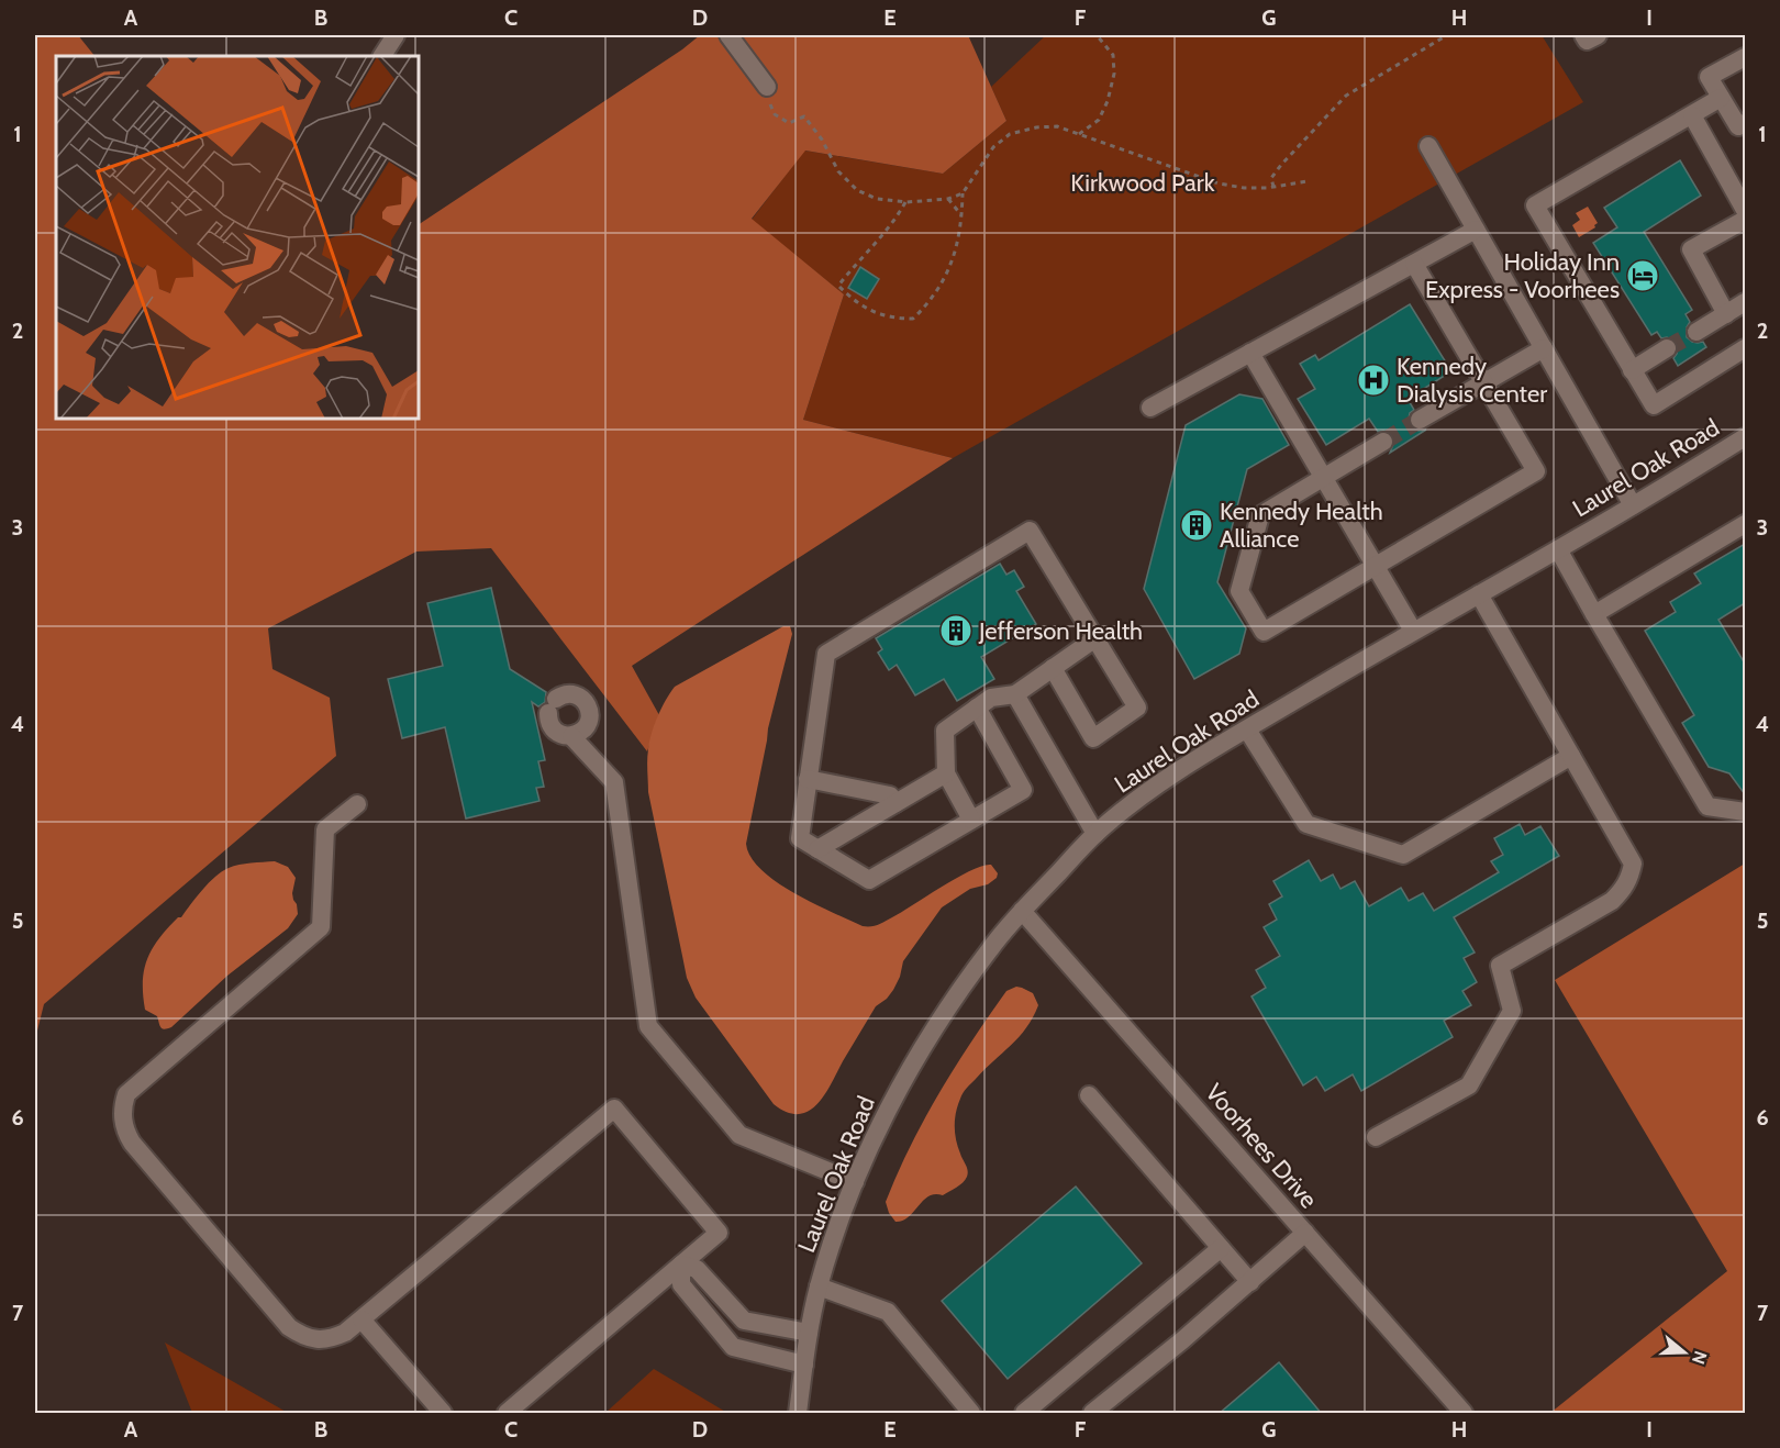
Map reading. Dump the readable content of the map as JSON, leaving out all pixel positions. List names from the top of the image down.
{
  "streets": {
    "street": ["Laurel Oak Road", "Voorhees Drive"]
  },
  "crossings": [
    ["Laurel Oak Road", "Voorhees Drive"]
  ],
  "parks": ["Kirkwood Park"],
  "places": {
    "hotel": ["Holiday Inn Express - Voorhees"],
    "hospital": ["Kennedy Dialysis Center"],
    "building": ["Kennedy Health Alliance", "Jefferson Health"]
  },
  "north": "right",
  "grid": {
    "columns": [
      "A",
      "B",
      "C",
      "D",
      "E",
      "F",
      "G",
      "H",
      "I"
    ],
    "rows": [
      "1",
      "2",
      "3",
      "4",
      "5",
      "6",
      "7"
    ]
  }
}
